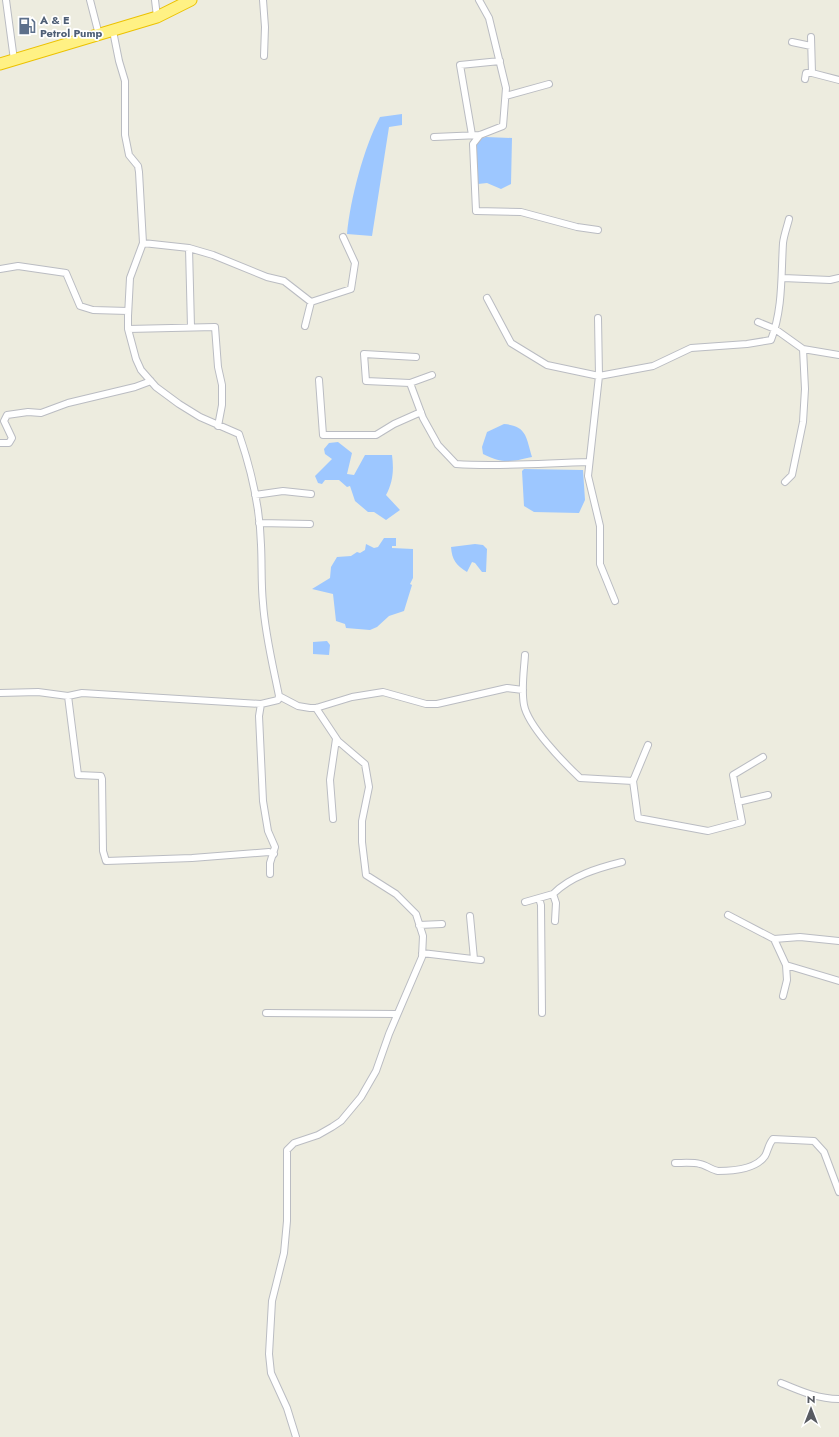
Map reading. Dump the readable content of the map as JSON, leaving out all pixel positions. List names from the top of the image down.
{
  "places": {
    "fuel station": ["A & E Petrol Pump"]
  },
  "north": "top"
}
